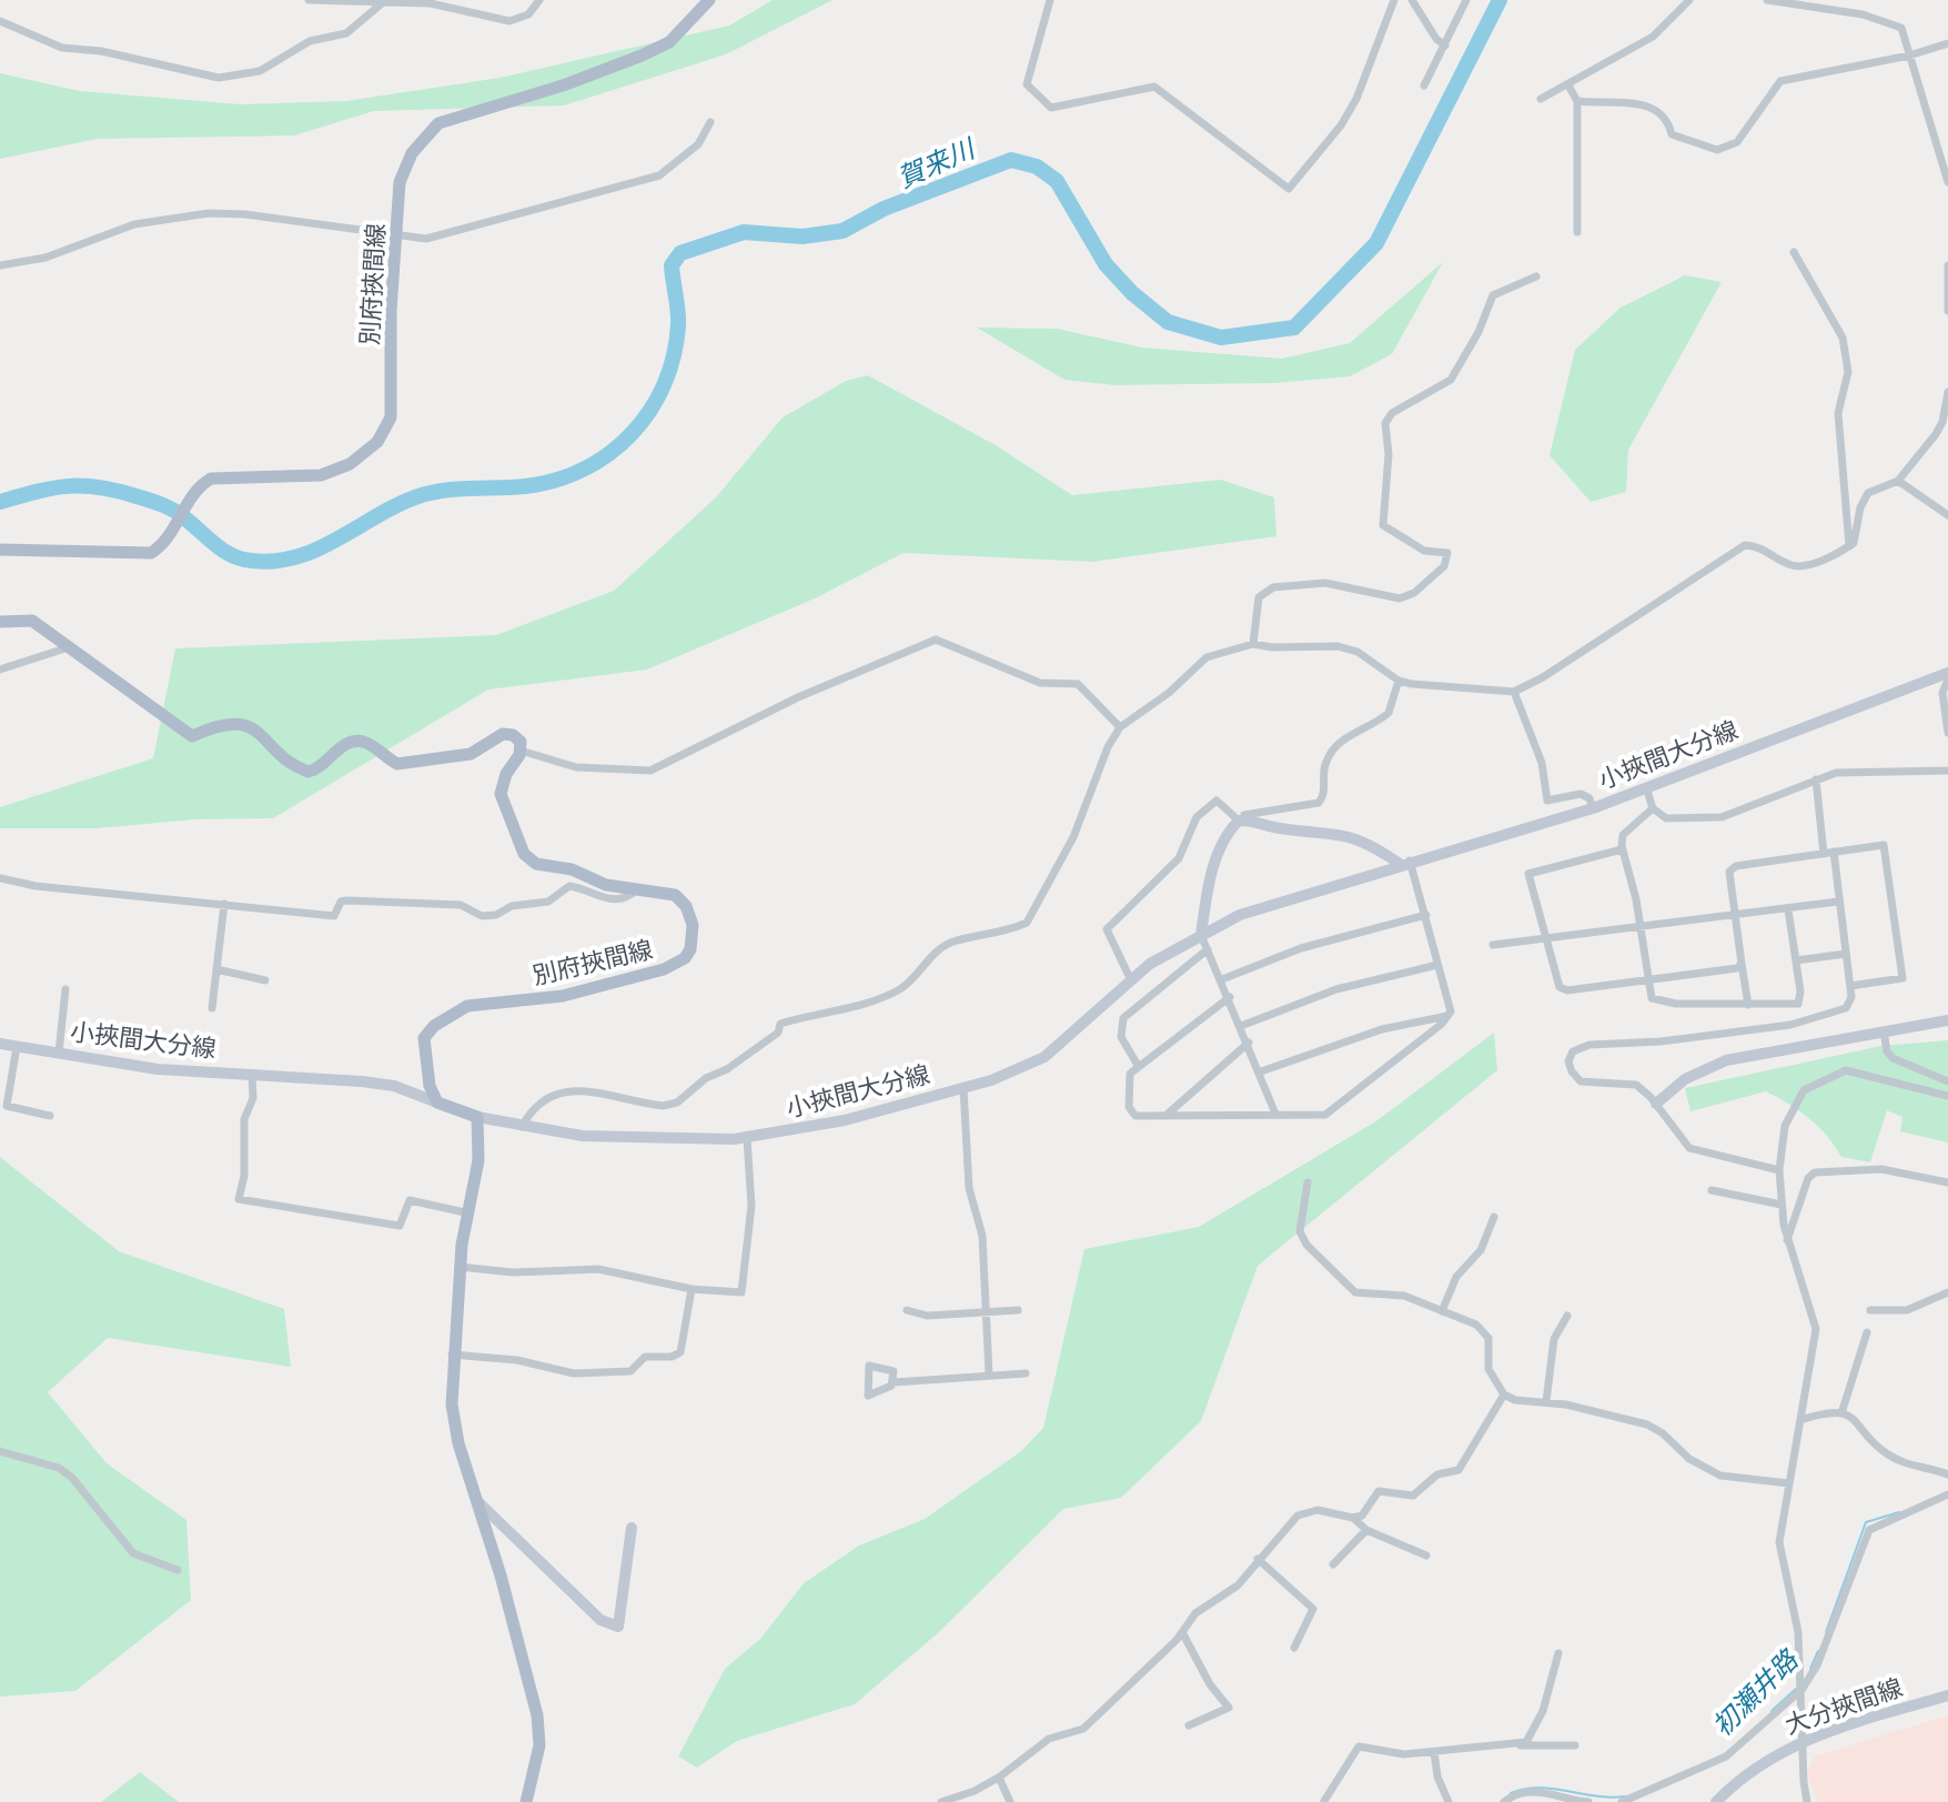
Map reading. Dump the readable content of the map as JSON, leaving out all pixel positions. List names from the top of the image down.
{
  "streets": {
    "main road": ["別府挾間線", "小挾間大分線", "大分挾間線"]
  },
  "crossings": [
    ["別府挾間線", "小挾間大分線"]
  ],
  "water": ["賀来川", "初瀬井路"]
}
